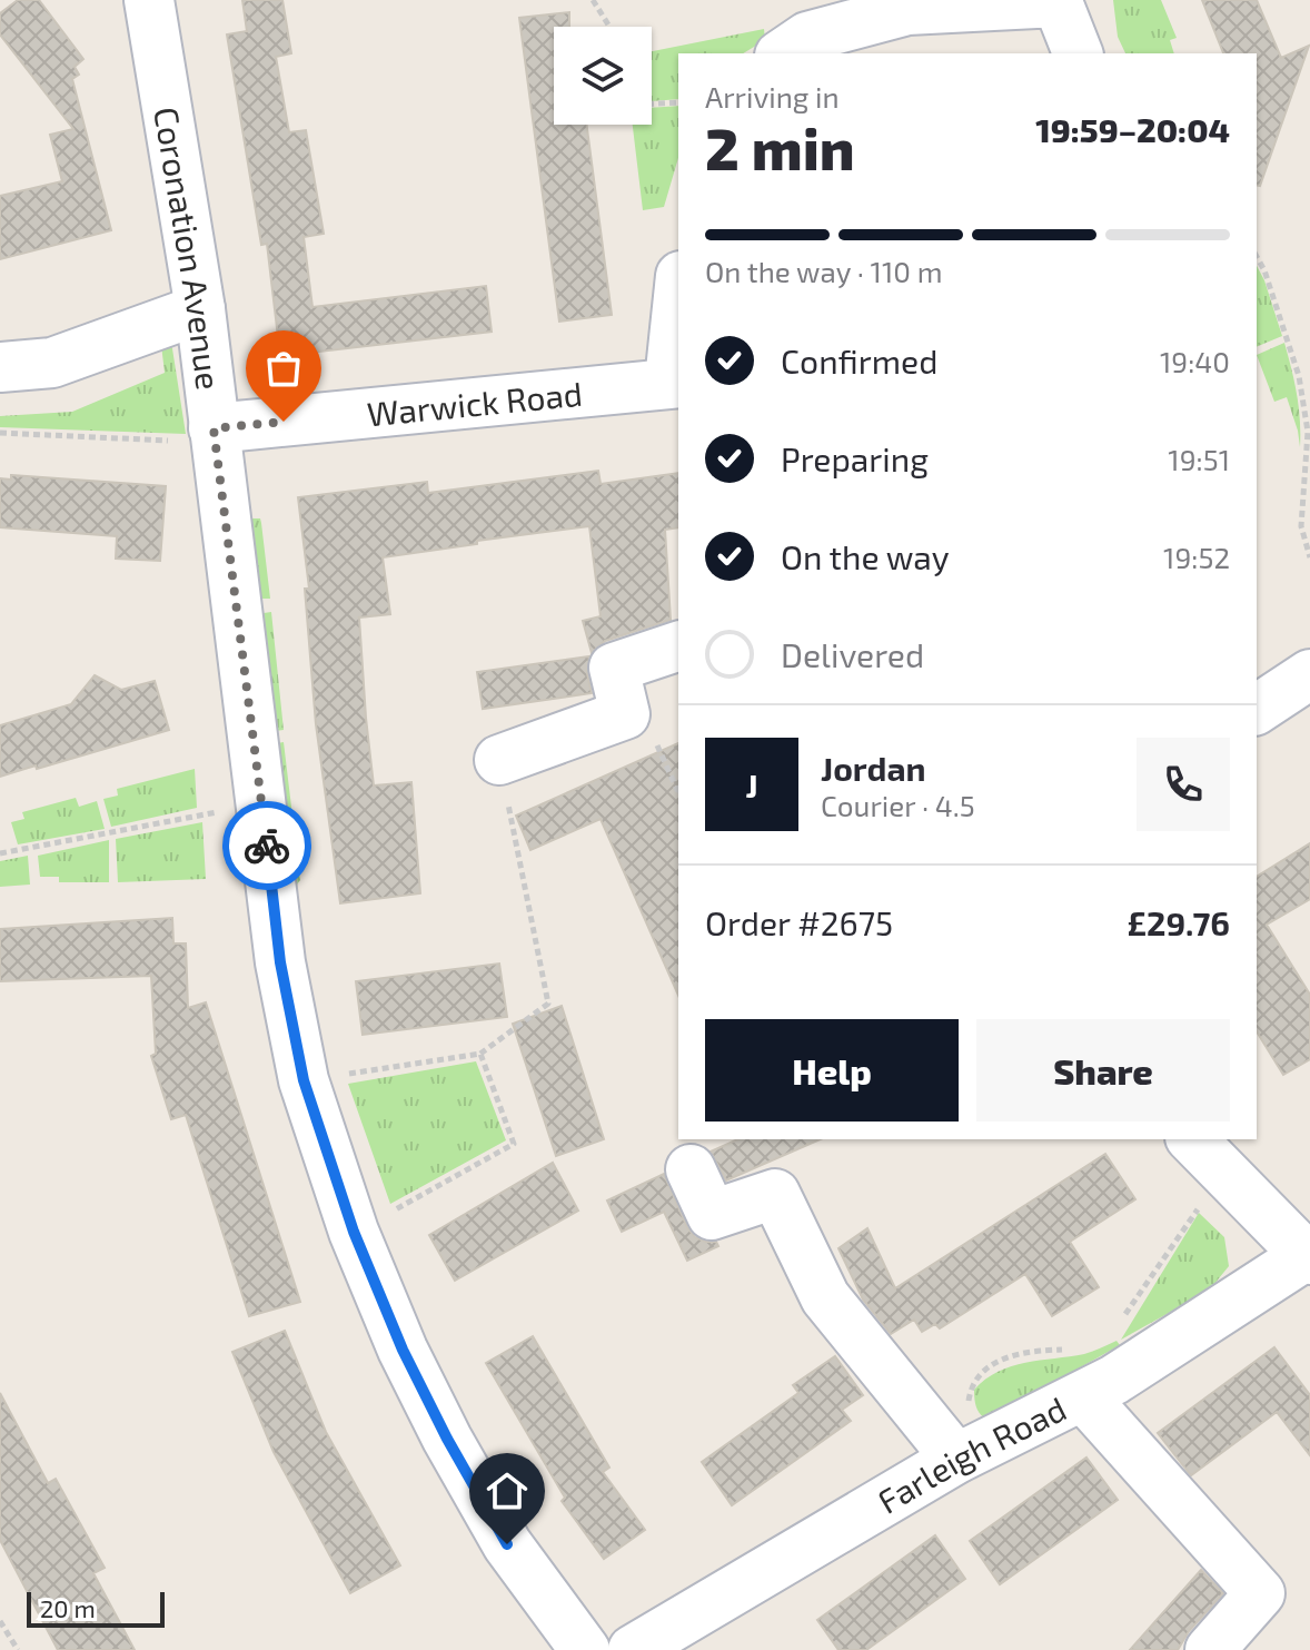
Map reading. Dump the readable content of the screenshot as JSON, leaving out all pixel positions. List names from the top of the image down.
{
  "streets": {
    "street": ["Coronation Avenue", "Warwick Road", "Farleigh Road"]
  },
  "crossings": [
    ["Coronation Avenue", "Warwick Road"]
  ],
  "scale_bar": "20 m",
  "page": {
    "heading": ["2 min", "Arriving in", "19:59–20:04"],
    "panel": [
      "Jordan",
      "Courier · 4.5",
      "Order #2675",
      "£29.76"
    ],
    "bar": "On the way · 110 m",
    "list": [
      ["Confirmed", "19:40"],
      ["Preparing", "19:51"],
      ["On the way", "19:52"],
      "Delivered"
    ],
    "round": "J",
    "buttons": ["Help", "Share"],
    "scale": "20 m"
  }
}
